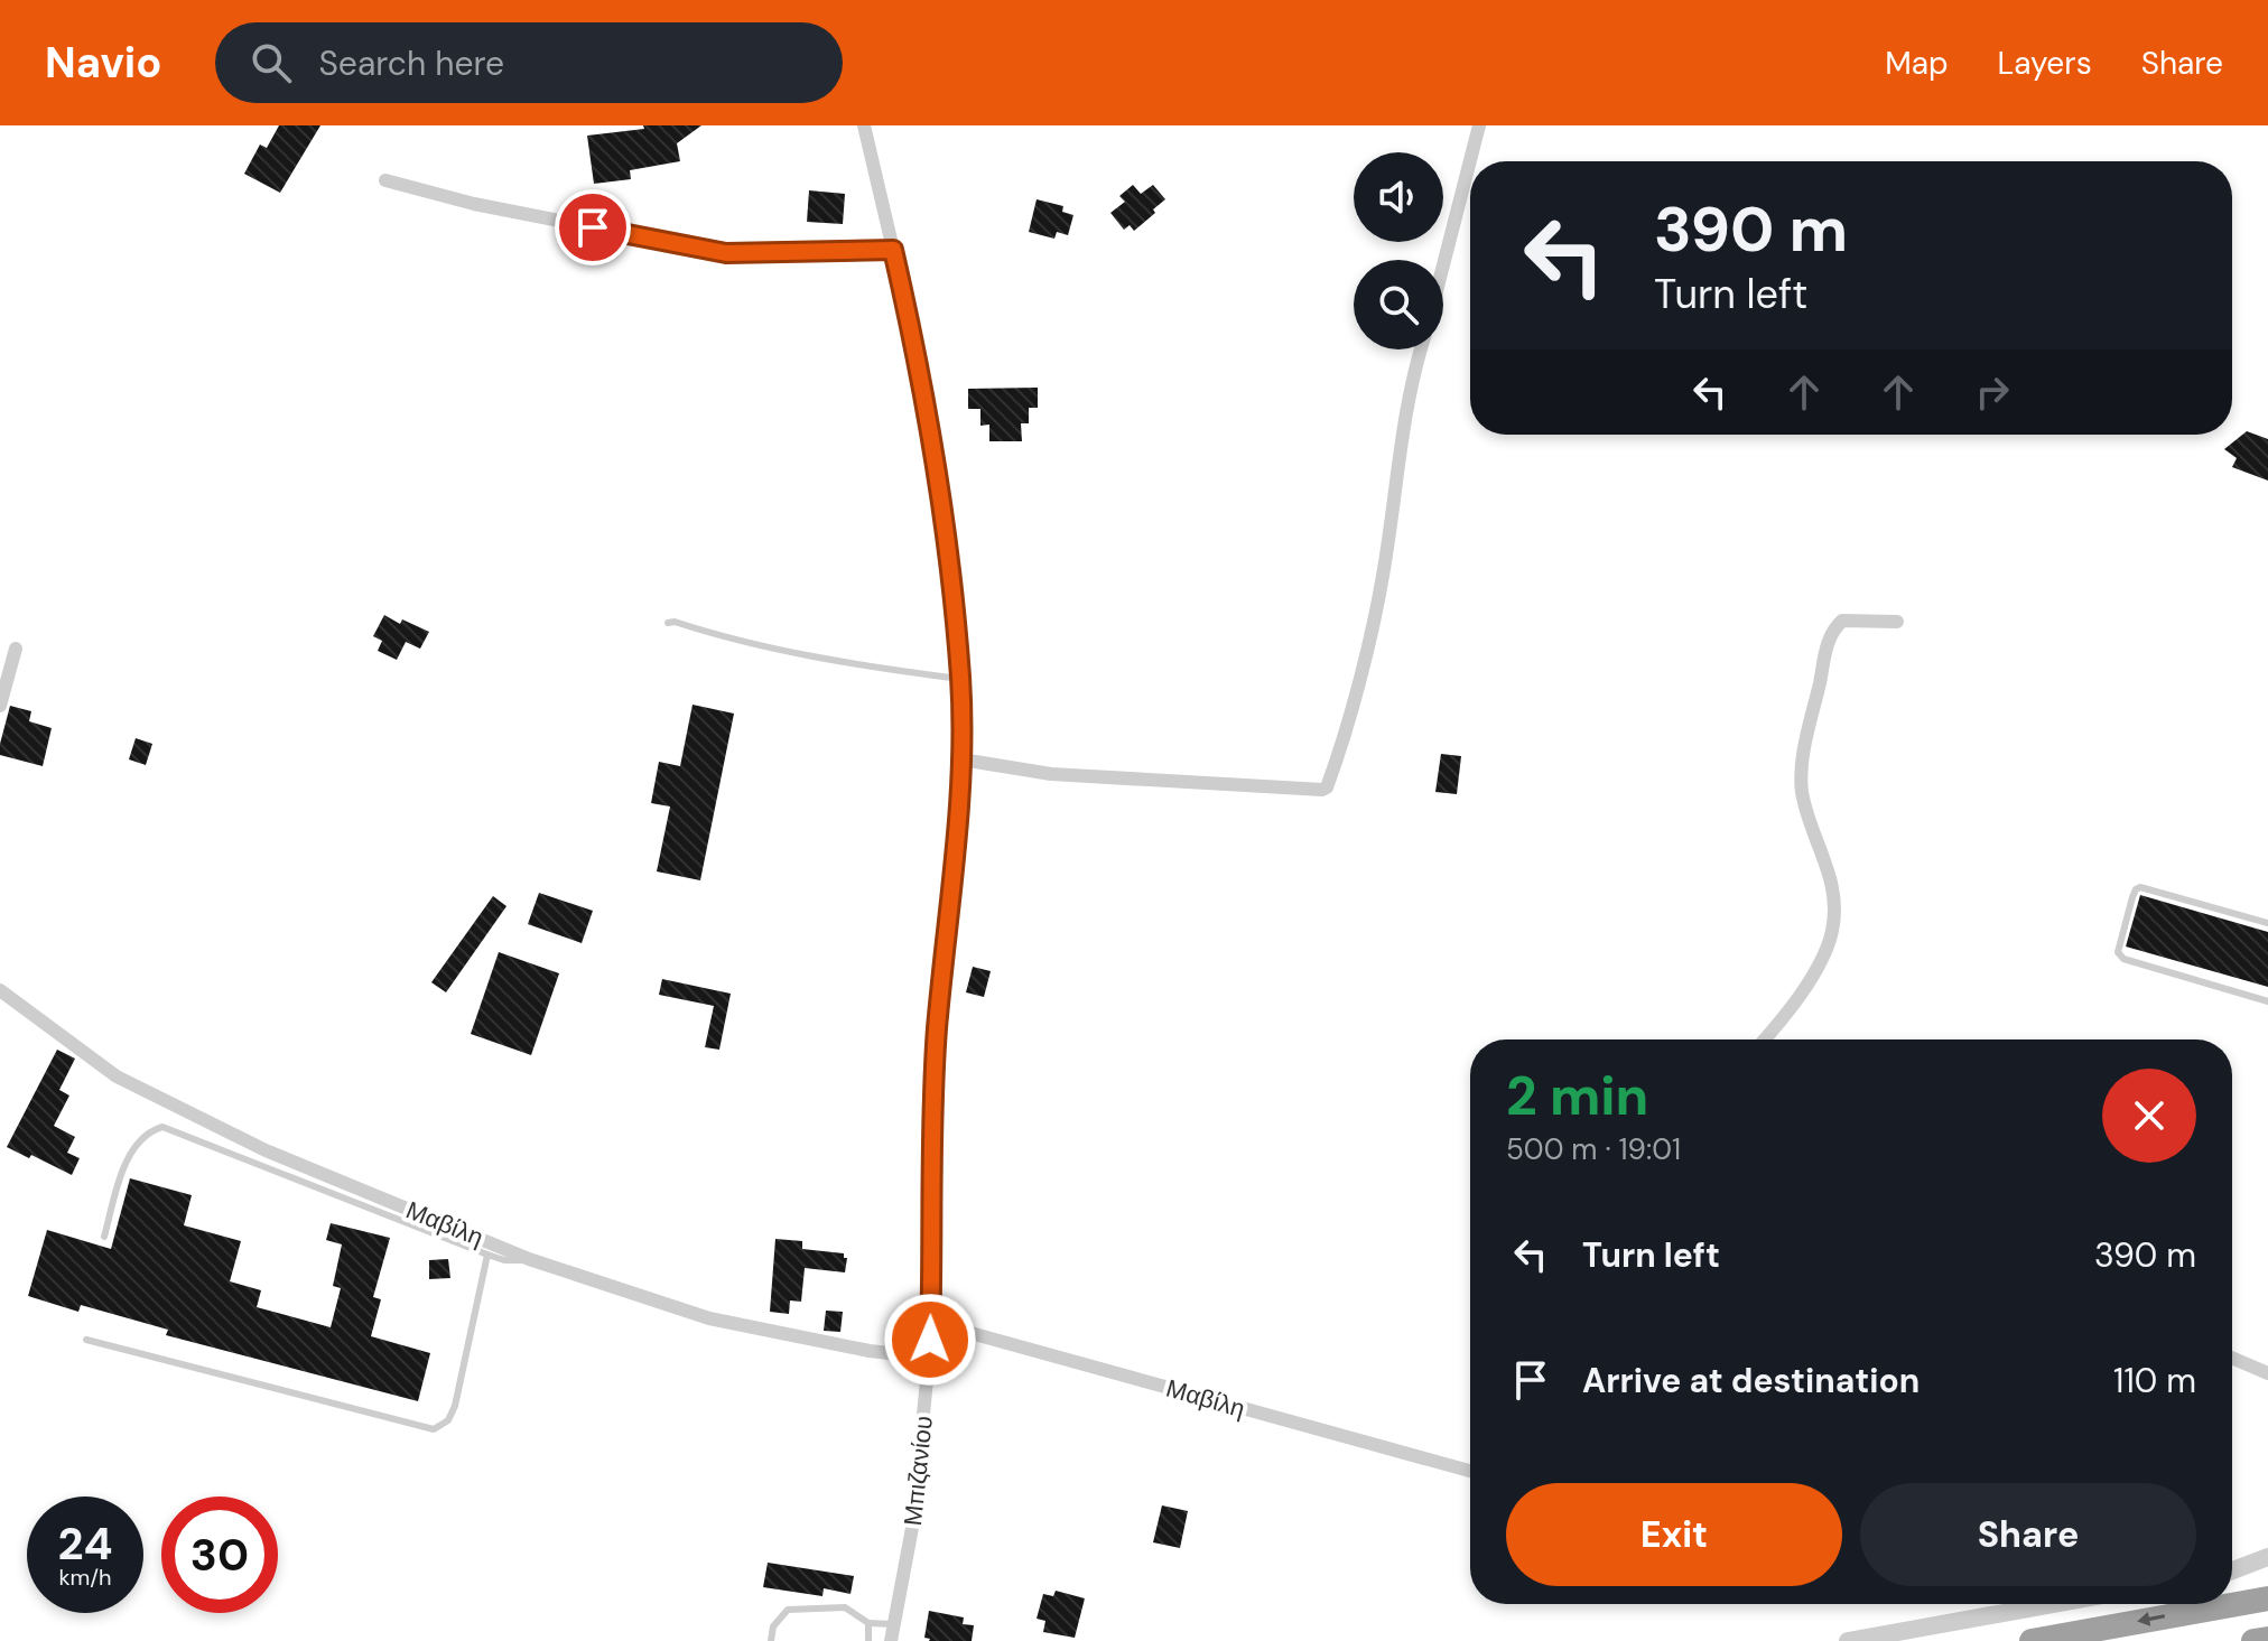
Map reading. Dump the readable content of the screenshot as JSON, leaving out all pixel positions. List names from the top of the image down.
{
  "streets": {
    "street": ["Μαβίλη", "Μπιζανίου"]
  },
  "crossings": [
    ["Μαβίλη", "Μπιζανίου"]
  ],
  "page": {
    "header": "Navio",
    "search": "Search here",
    "nav": ["Map", "Layers", "Share"],
    "turn": ["390 m", "Turn left"],
    "heading": ["2 min", "500 m · 19:01"],
    "list": [
      {
        "name": "Turn left",
        "value": "390 m"
      },
      {
        "name": "Arrive at destination",
        "value": "110 m"
      }
    ],
    "buttons": ["Exit", "Share"],
    "speed": "24 km/h",
    "limit": "30"
  }
}
